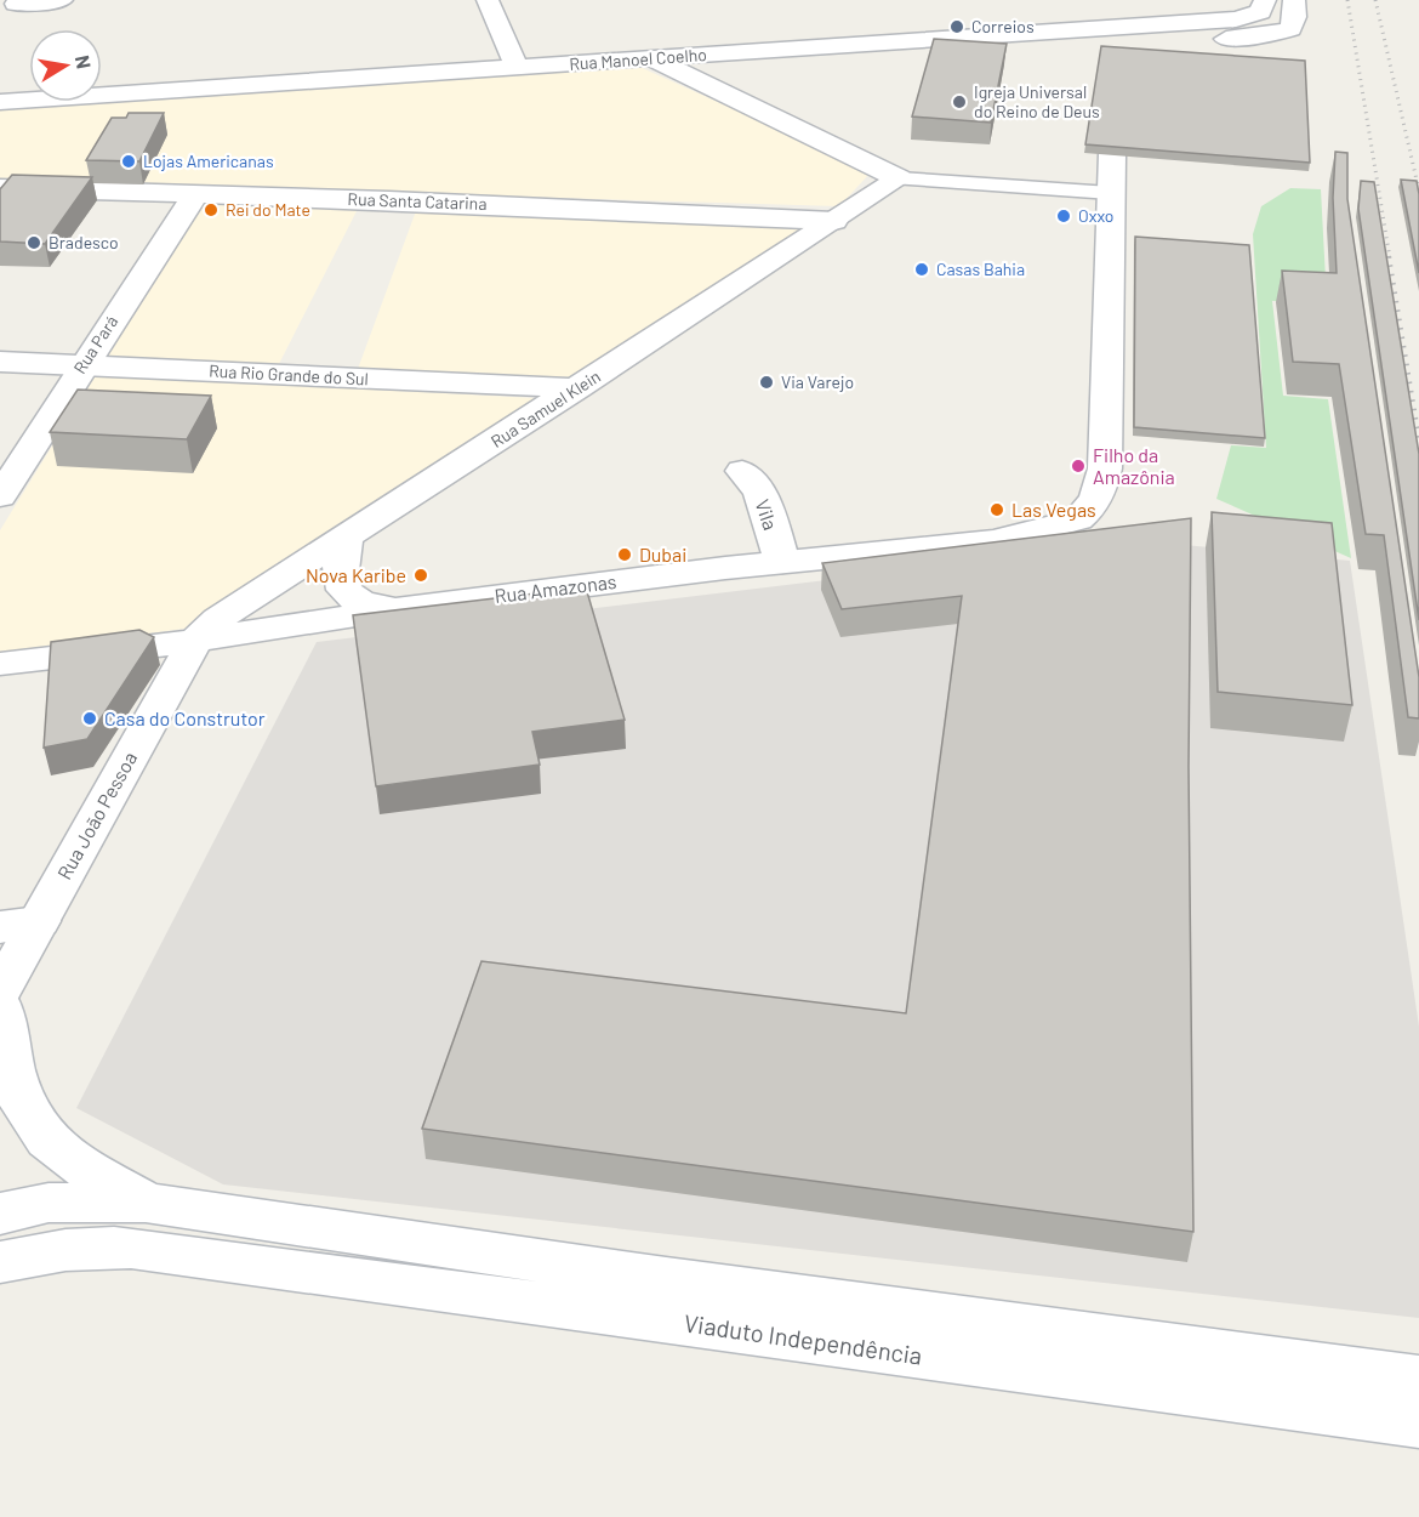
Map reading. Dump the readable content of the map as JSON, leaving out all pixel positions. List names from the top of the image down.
{
  "streets": {
    "street": [
      "Rua Manoel Coelho",
      "Rua Santa Catarina",
      "Rua Pará",
      "Rua Rio Grande do Sul",
      "Rua Samuel Klein",
      "Vila",
      "Rua Amazonas",
      "Rua João Pessoa",
      "Viaduto Independência"
    ]
  },
  "crossings": [
    ["Rua Santa Catarina", "Rua Pará"],
    ["Rua Santa Catarina", "Rua Samuel Klein"],
    ["Rua Pará", "Rua Rio Grande do Sul"],
    ["Rua Rio Grande do Sul", "Rua Samuel Klein"],
    ["Rua Samuel Klein", "Rua Amazonas"],
    ["Rua Samuel Klein", "Rua João Pessoa"],
    ["Vila", "Rua Amazonas"],
    ["Rua Amazonas", "Rua João Pessoa"]
  ],
  "places": [
    "Correios",
    "Igreja Universal do Reino de Deus",
    "Lojas Americanas",
    "Rei do Mate",
    "Oxxo",
    "Bradesco",
    "Casas Bahia",
    "Via Varejo",
    "Filho da Amazônia",
    "Las Vegas",
    "Dubai",
    "Nova Karibe",
    "Casa do Construtor"
  ],
  "north": "right"
}
